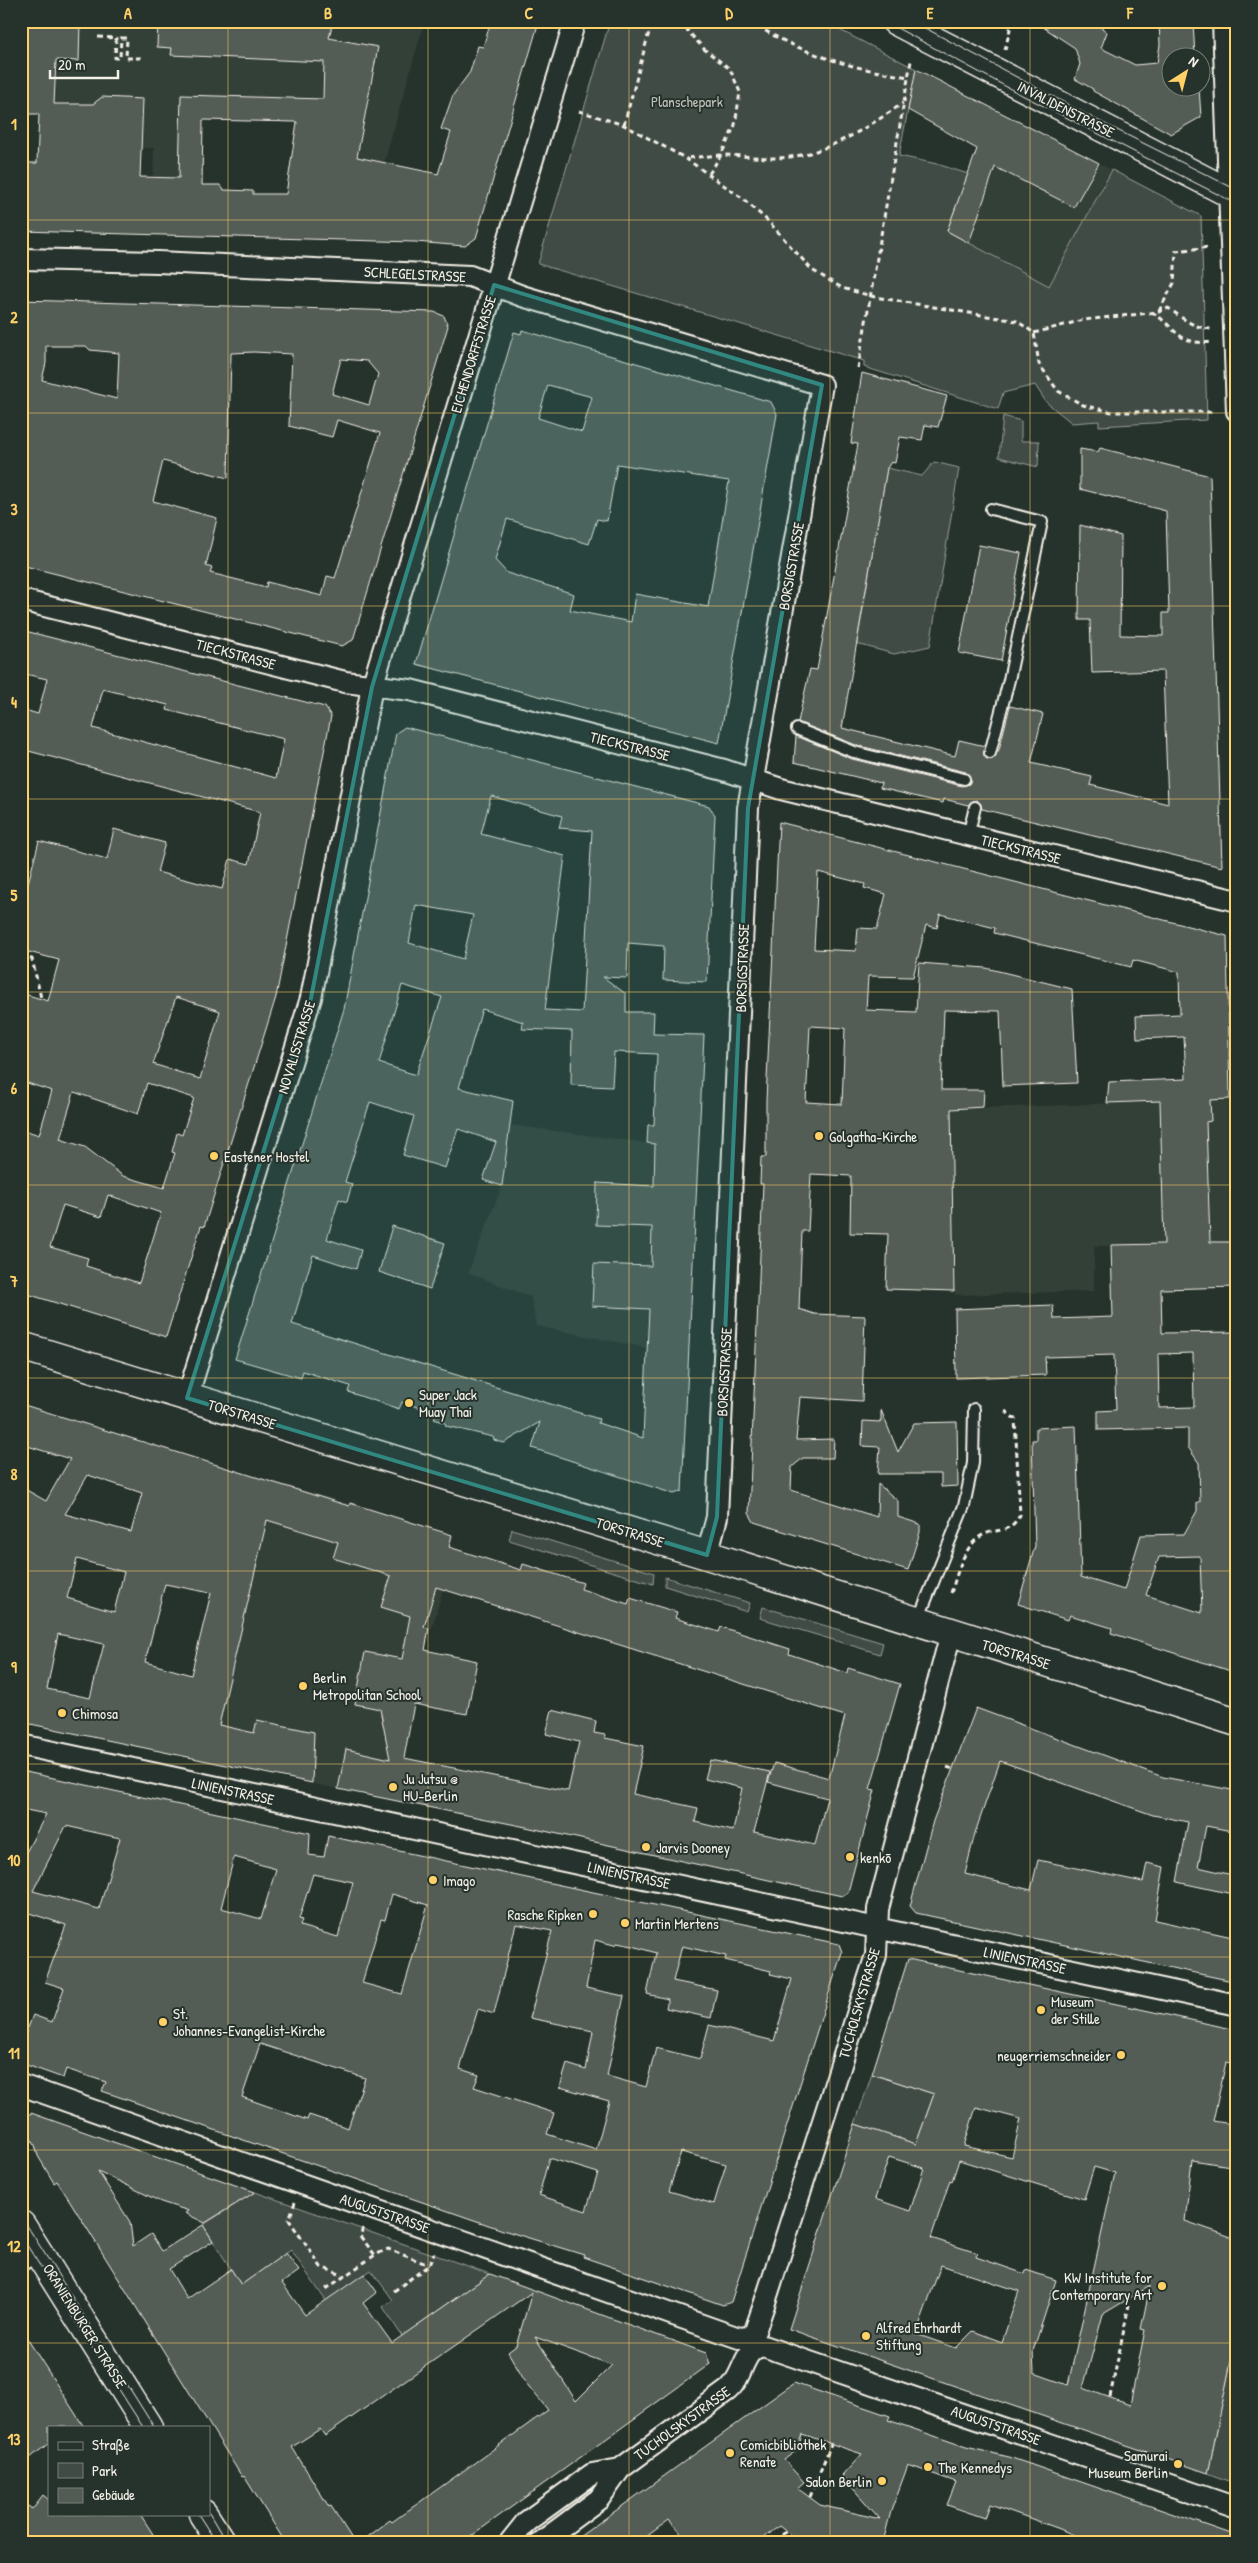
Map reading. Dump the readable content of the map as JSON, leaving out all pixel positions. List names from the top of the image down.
{
  "streets": {
    "main road": ["INVALIDENSTRASSE", "TORSTRASSE", "ORANIENBURGER STRASSE"],
    "street": [
      "SCHLEGELSTRASSE",
      "EICHENDORFFSTRASSE",
      "BORSIGSTRASSE",
      "TIECKSTRASSE",
      "NOVALISSTRASSE",
      "LINIENSTRASSE",
      "TUCHOLSKYSTRASSE",
      "AUGUSTSTRASSE"
    ]
  },
  "crossings": [
    ["SCHLEGELSTRASSE", "EICHENDORFFSTRASSE"],
    ["SCHLEGELSTRASSE", "BORSIGSTRASSE"],
    ["EICHENDORFFSTRASSE", "TIECKSTRASSE"],
    ["EICHENDORFFSTRASSE", "NOVALISSTRASSE"],
    ["BORSIGSTRASSE", "TIECKSTRASSE"],
    ["BORSIGSTRASSE", "TORSTRASSE"],
    ["TIECKSTRASSE", "NOVALISSTRASSE"],
    ["NOVALISSTRASSE", "TORSTRASSE"],
    ["TORSTRASSE", "TUCHOLSKYSTRASSE"],
    ["LINIENSTRASSE", "TUCHOLSKYSTRASSE"],
    ["TUCHOLSKYSTRASSE", "AUGUSTSTRASSE"]
  ],
  "parks": ["Planschepark"],
  "places": [
    "Golgatha-Kirche",
    "Eastener Hostel",
    "Super Jack Muay Thai",
    "Berlin Metropolitan School",
    "Chimosa",
    "Ju Jutsu @ HU-Berlin",
    "Jarvis Dooney",
    "kenkō",
    "Imago",
    "Rasche Ripken",
    "Martin Mertens",
    "Museum der Stille",
    "St. Johannes-Evangelist-Kirche",
    "neugerriemschneider",
    "KW Institute for Contemporary Art",
    "Alfred Ehrhardt Stiftung",
    "Comicbibliothek Renate",
    "Samurai Museum Berlin",
    "The Kennedys",
    "Salon Berlin"
  ],
  "legend": ["Straße", "Park", "Gebäude"],
  "scale_bar": "20 m",
  "north": "top right",
  "grid": {
    "columns": [
      "A",
      "B",
      "C",
      "D",
      "E",
      "F"
    ],
    "rows": [
      "1",
      "2",
      "3",
      "4",
      "5",
      "6",
      "7",
      "8",
      "9",
      "10",
      "11",
      "12",
      "13"
    ]
  }
}
